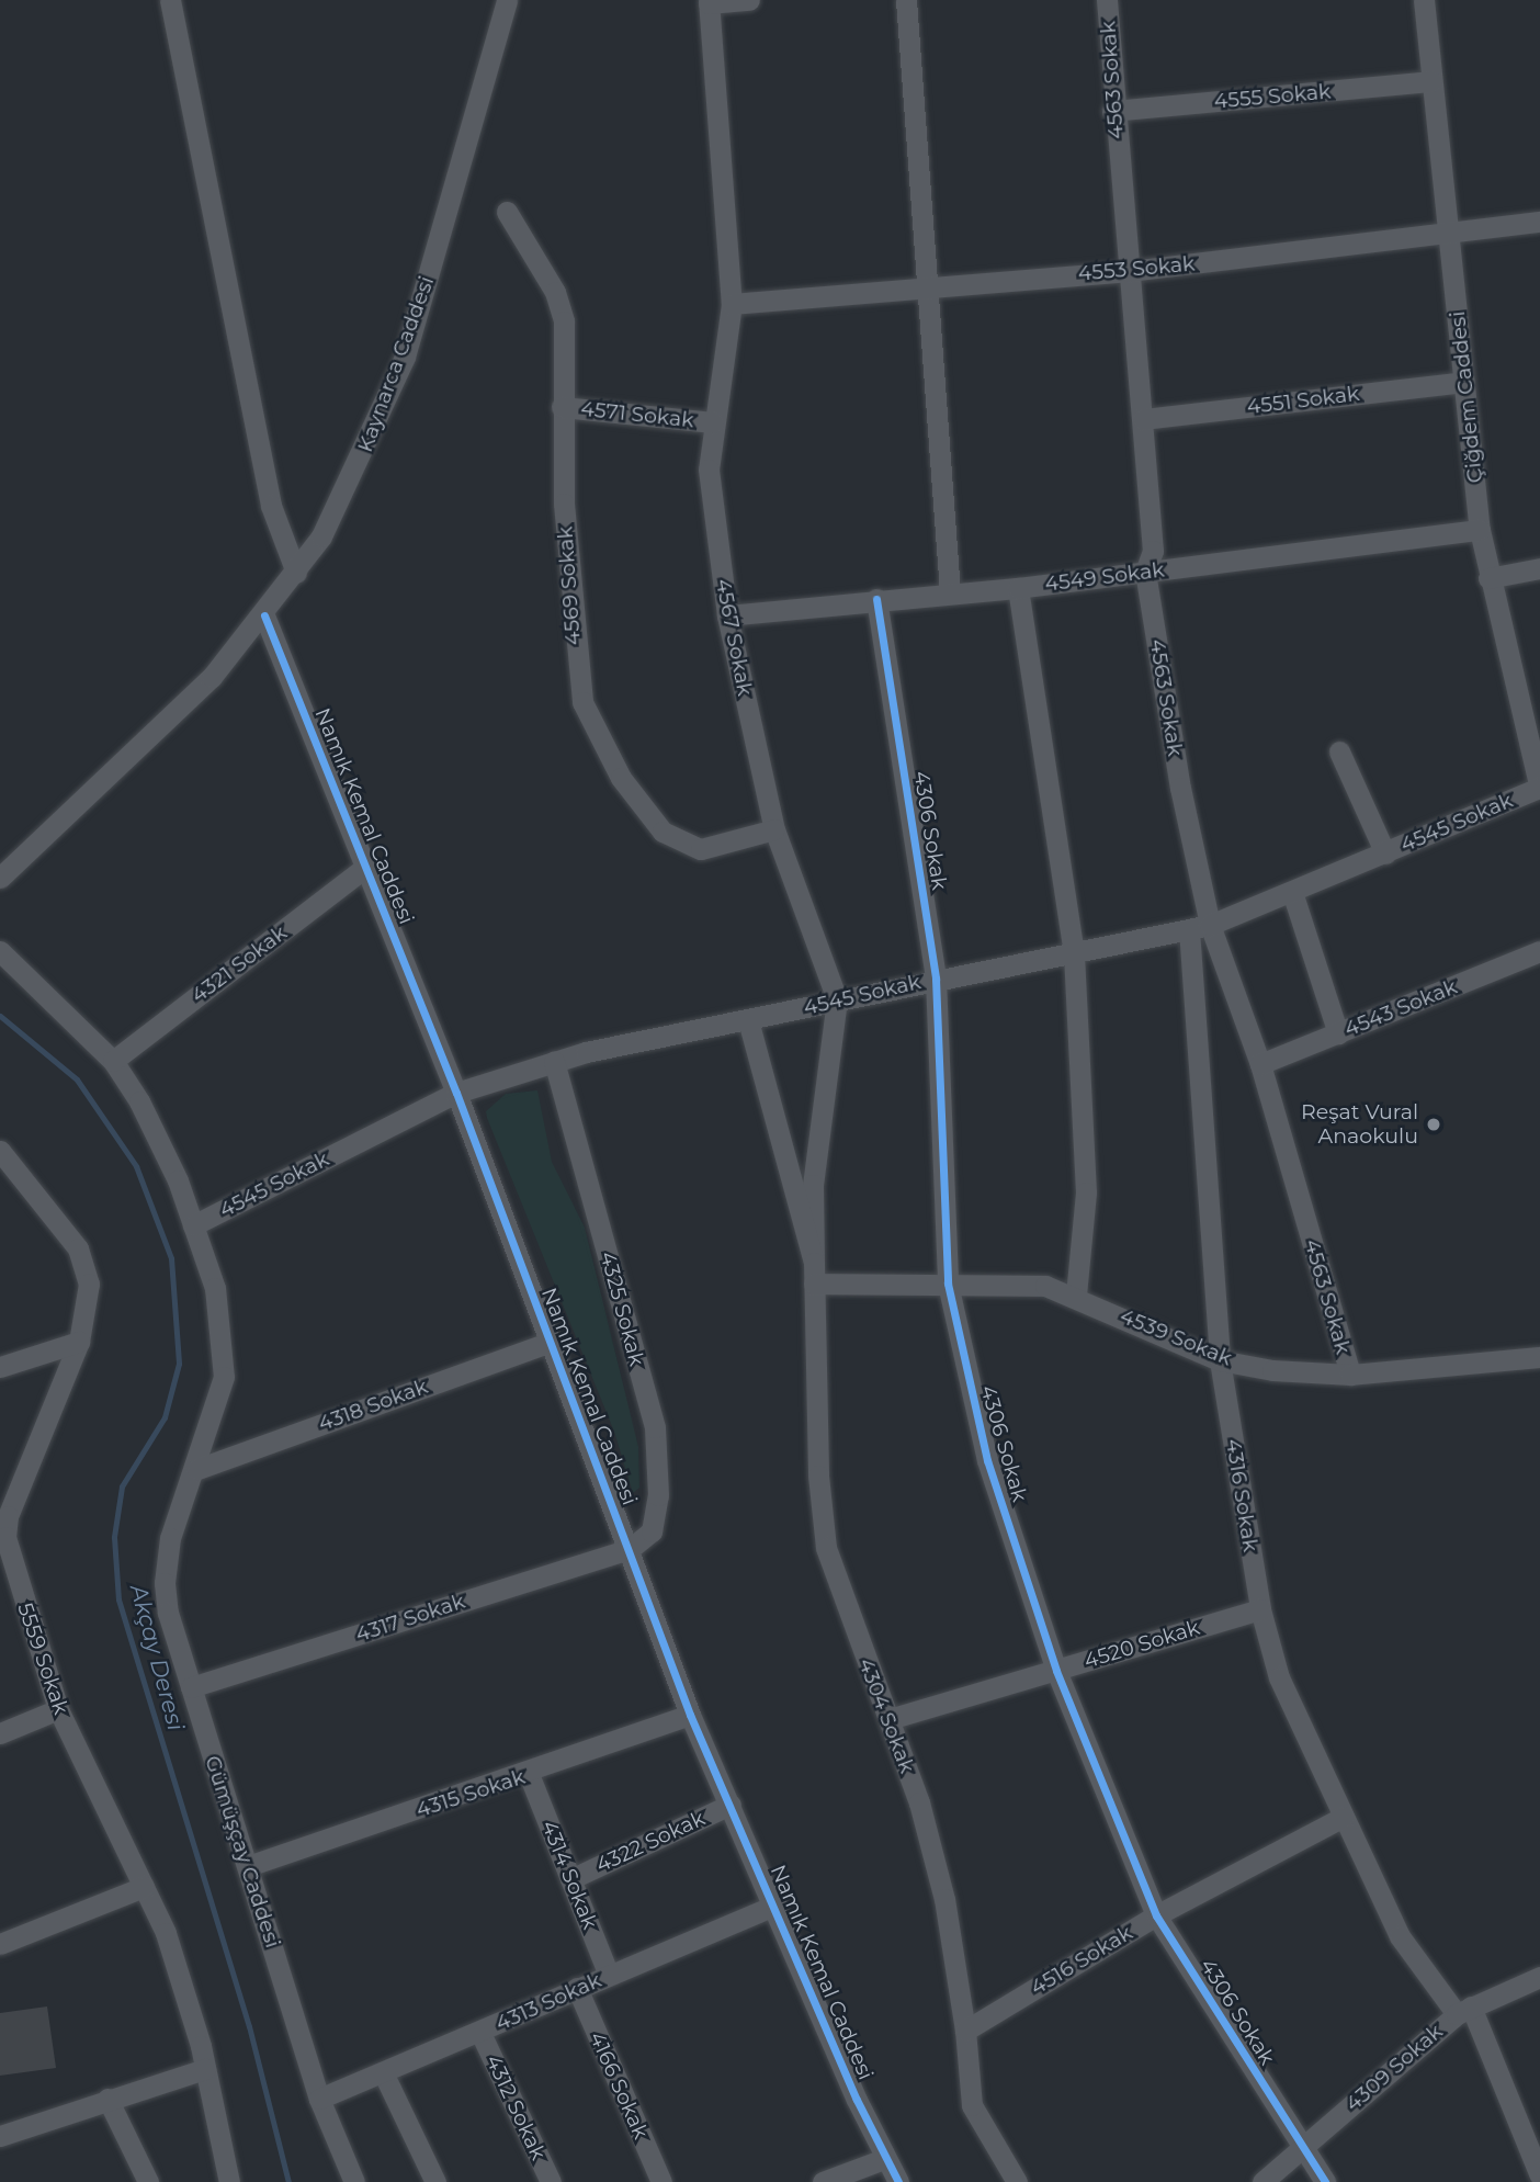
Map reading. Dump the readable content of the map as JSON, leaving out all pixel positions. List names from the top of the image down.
{
  "streets": {
    "street": [
      "4563 Sokak",
      "4555 Sokak",
      "4553 Sokak",
      "Kaynarca Caddesi",
      "Çiğdem Caddesi",
      "4551 Sokak",
      "4571 Sokak",
      "4549 Sokak",
      "4569 Sokak",
      "4567 Sokak",
      "Namık Kemal Caddesi",
      "4545 Sokak",
      "4306 Sokak",
      "4321 Sokak",
      "4543 Sokak",
      "4325 Sokak",
      "4539 Sokak",
      "4318 Sokak",
      "4316 Sokak",
      "4317 Sokak",
      "4520 Sokak",
      "5559 Sokak",
      "4304 Sokak",
      "4315 Sokak",
      "4322 Sokak",
      "Gümüşçay Caddesi",
      "4314 Sokak",
      "4516 Sokak",
      "4313 Sokak",
      "4309 Sokak",
      "4166 Sokak",
      "4312 Sokak"
    ]
  },
  "crossings": [
    ["4563 Sokak", "4555 Sokak"],
    ["4563 Sokak", "4553 Sokak"],
    ["4563 Sokak", "4551 Sokak"],
    ["4563 Sokak", "4549 Sokak"],
    ["4563 Sokak", "4545 Sokak"],
    ["4563 Sokak", "4543 Sokak"],
    ["4563 Sokak", "4539 Sokak"],
    ["4563 Sokak", "4316 Sokak"],
    ["4555 Sokak", "Çiğdem Caddesi"],
    ["4553 Sokak", "Çiğdem Caddesi"],
    ["4553 Sokak", "4567 Sokak"],
    ["Kaynarca Caddesi", "Namık Kemal Caddesi"],
    ["Çiğdem Caddesi", "4551 Sokak"],
    ["Çiğdem Caddesi", "4549 Sokak"],
    ["Çiğdem Caddesi", "4545 Sokak"],
    ["4571 Sokak", "4569 Sokak"],
    ["4571 Sokak", "4567 Sokak"],
    ["4549 Sokak", "4567 Sokak"],
    ["4549 Sokak", "4306 Sokak"],
    ["4569 Sokak", "4567 Sokak"],
    ["4567 Sokak", "4545 Sokak"],
    ["4567 Sokak", "4539 Sokak"],
    ["4567 Sokak", "4304 Sokak"],
    ["Namık Kemal Caddesi", "4545 Sokak"],
    ["Namık Kemal Caddesi", "4321 Sokak"],
    ["Namık Kemal Caddesi", "4325 Sokak"],
    ["Namık Kemal Caddesi", "4318 Sokak"],
    ["Namık Kemal Caddesi", "4317 Sokak"],
    ["Namık Kemal Caddesi", "4315 Sokak"],
    ["Namık Kemal Caddesi", "4322 Sokak"],
    ["Namık Kemal Caddesi", "4313 Sokak"],
    ["4545 Sokak", "4306 Sokak"],
    ["4545 Sokak", "4325 Sokak"],
    ["4545 Sokak", "4316 Sokak"],
    ["4545 Sokak", "Gümüşçay Caddesi"],
    ["4306 Sokak", "4539 Sokak"],
    ["4306 Sokak", "4520 Sokak"],
    ["4306 Sokak", "4516 Sokak"],
    ["4306 Sokak", "4309 Sokak"],
    ["4321 Sokak", "Gümüşçay Caddesi"],
    ["4325 Sokak", "4317 Sokak"],
    ["4539 Sokak", "4316 Sokak"],
    ["4539 Sokak", "4304 Sokak"],
    ["4318 Sokak", "Gümüşçay Caddesi"],
    ["4316 Sokak", "4520 Sokak"],
    ["4316 Sokak", "4516 Sokak"],
    ["4316 Sokak", "4309 Sokak"],
    ["4317 Sokak", "Gümüşçay Caddesi"],
    ["4520 Sokak", "4304 Sokak"],
    ["4304 Sokak", "4516 Sokak"],
    ["4315 Sokak", "Gümüşçay Caddesi"],
    ["4315 Sokak", "4314 Sokak"],
    ["4322 Sokak", "4314 Sokak"],
    ["Gümüşçay Caddesi", "4313 Sokak"],
    ["4314 Sokak", "4313 Sokak"],
    ["4313 Sokak", "4166 Sokak"],
    ["4313 Sokak", "4312 Sokak"]
  ],
  "water": ["Akçay Deresi"],
  "places": ["Reşat Vural Anaokulu"]
}
